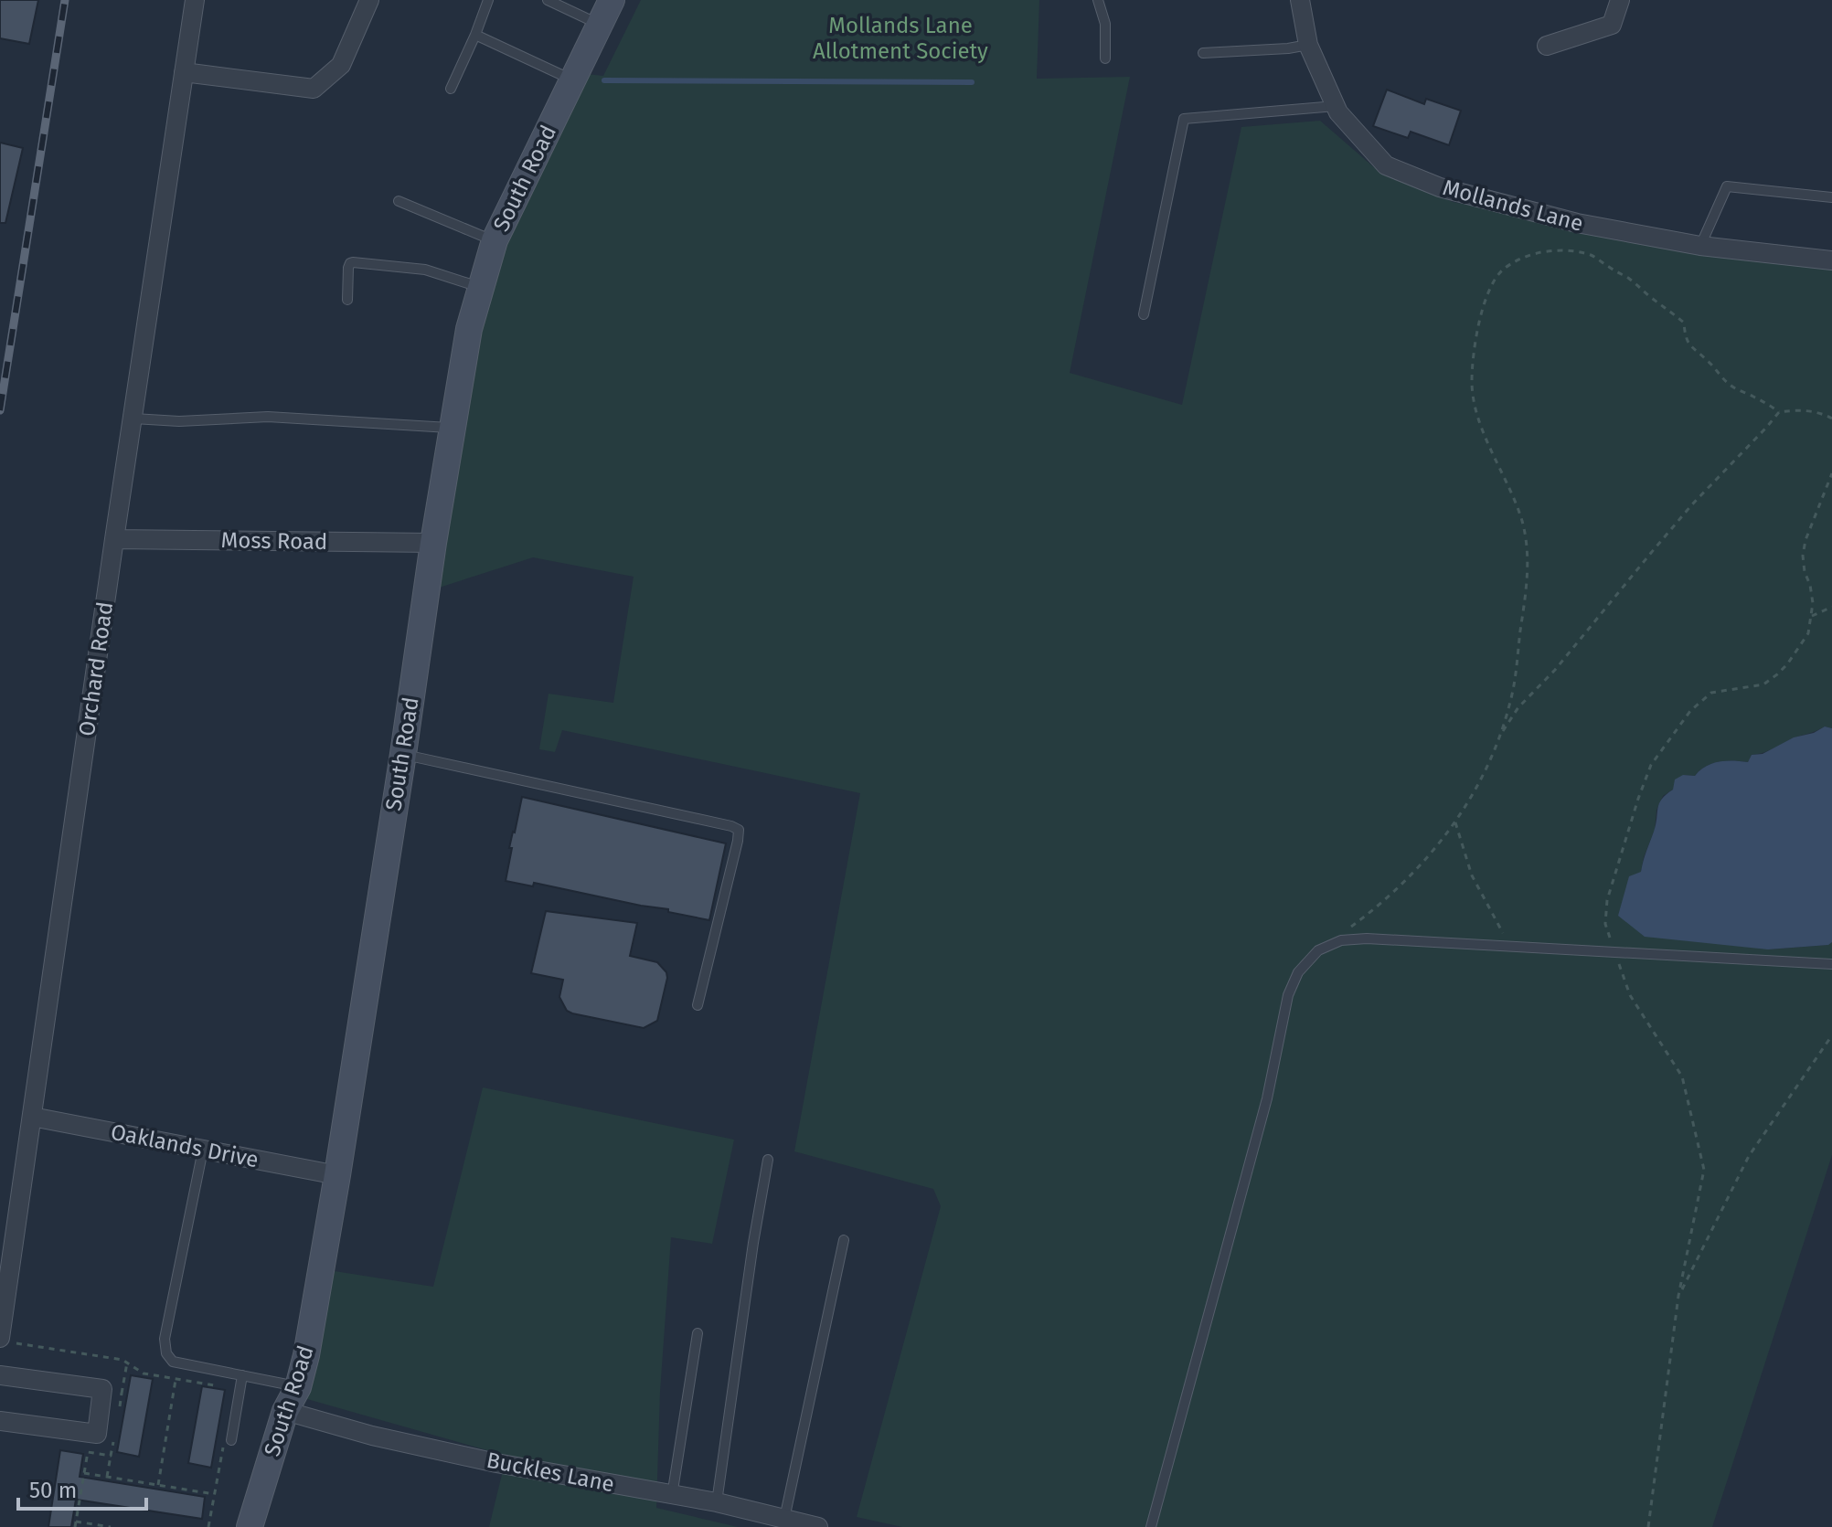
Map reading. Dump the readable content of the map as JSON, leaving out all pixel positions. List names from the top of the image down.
{
  "streets": {
    "main road": ["South Road"],
    "street": [
      "Mollands Lane",
      "Moss Road",
      "Orchard Road",
      "Oaklands Drive",
      "Buckles Lane"
    ]
  },
  "crossings": [
    ["South Road", "Moss Road"],
    ["South Road", "Oaklands Drive"],
    ["South Road", "Buckles Lane"],
    ["Moss Road", "Orchard Road"],
    ["Orchard Road", "Oaklands Drive"]
  ],
  "parks": ["Mollands Lane Allotment Society"],
  "scale_bar": "50 m"
}
